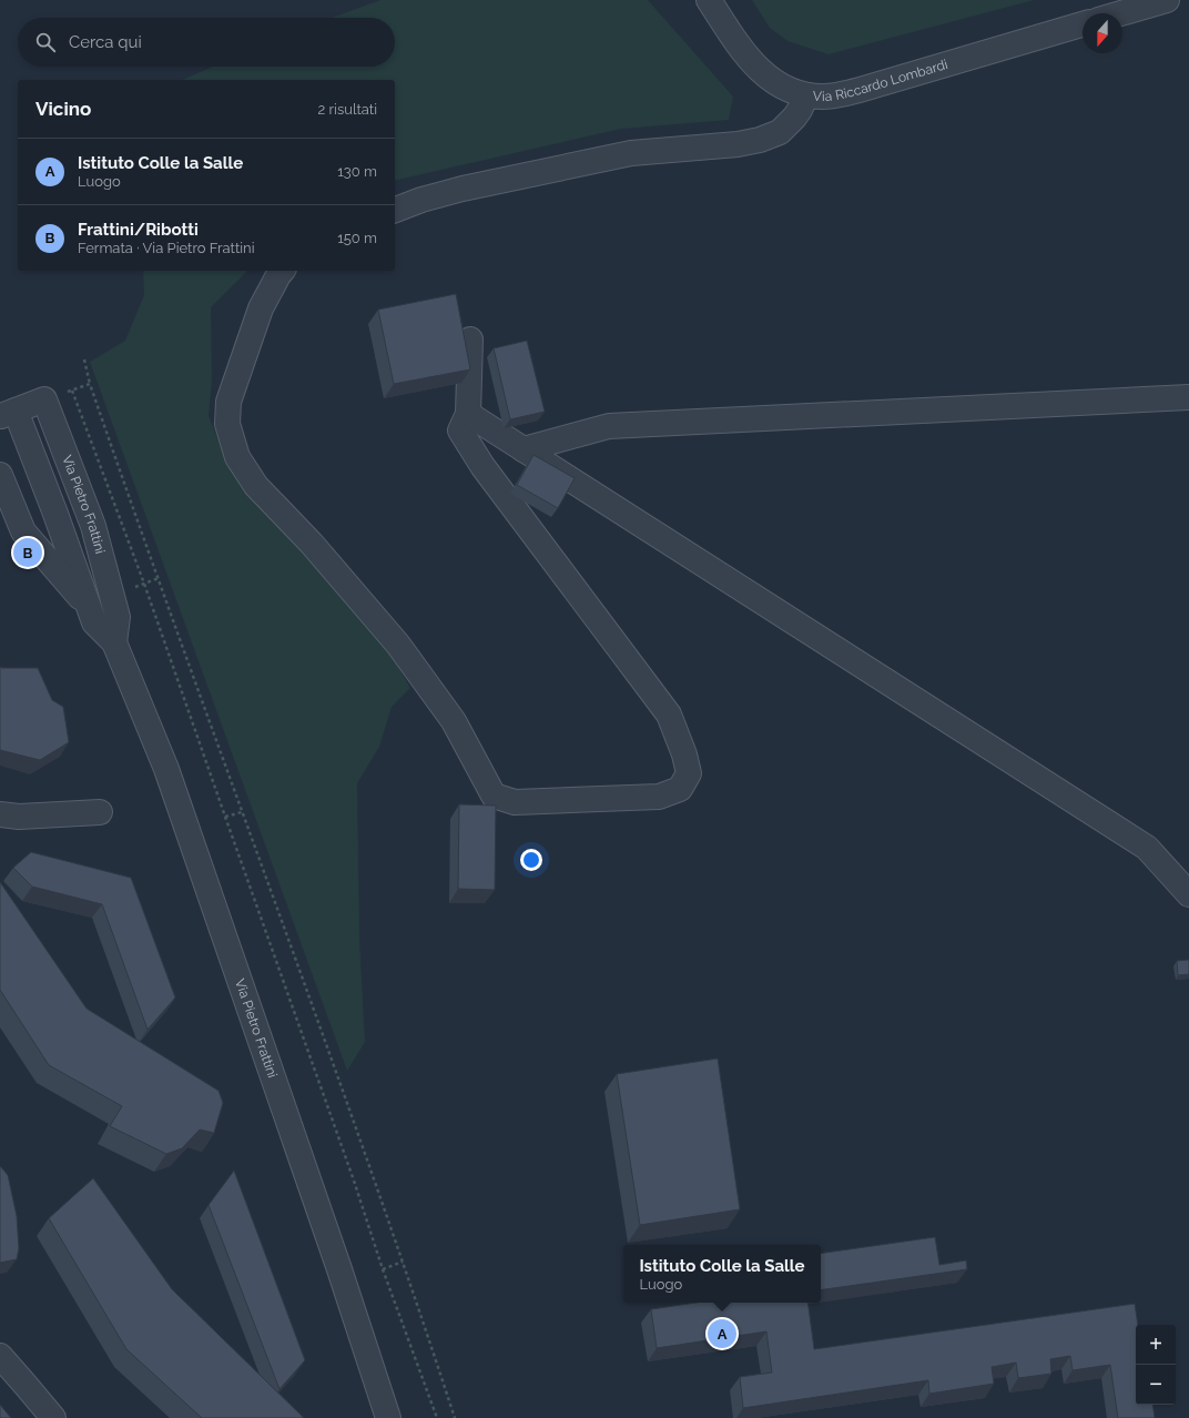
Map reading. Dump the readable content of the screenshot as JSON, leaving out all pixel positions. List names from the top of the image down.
{
  "streets": {
    "street": ["Via Riccardo Lombardi", "Via Pietro Frattini"]
  },
  "north": "bottom",
  "page": {
    "search": "Cerca qui",
    "heading": ["Vicino", "2 risultati"],
    "list": [
      {
        "mark": "A",
        "name": "Istituto Colle la Salle",
        "note": "Luogo",
        "value": "130 m"
      },
      {
        "mark": "B",
        "name": "Frattini/Ribotti",
        "note": "Fermata · Via Pietro Frattini",
        "value": "150 m"
      }
    ],
    "pins": ["B", "A"],
    "popup": ["Istituto Colle la Salle", "Luogo"],
    "map_buttons": ["+", "−"]
  }
}
